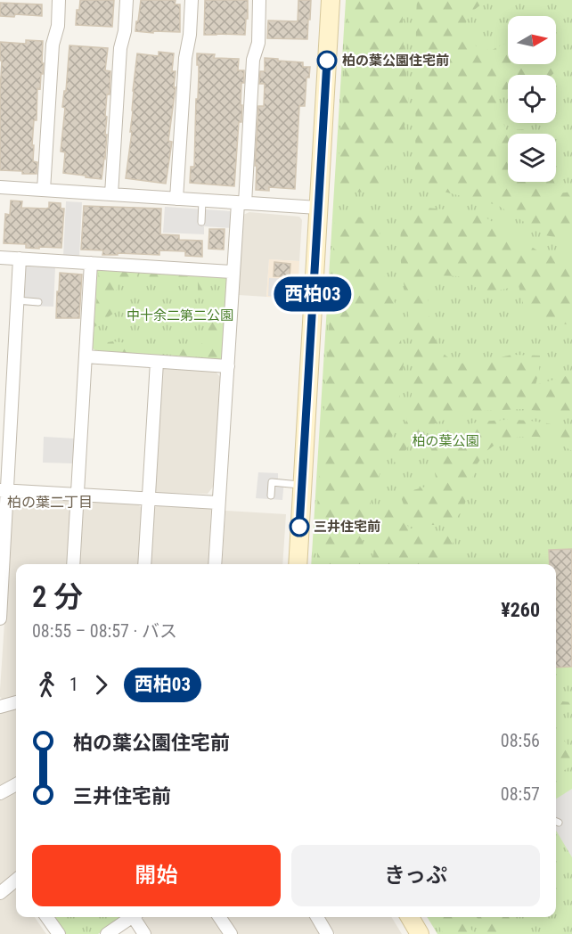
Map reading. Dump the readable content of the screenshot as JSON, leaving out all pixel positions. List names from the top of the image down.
{
  "districts": ["柏の葉二丁目"],
  "parks": ["中十余二第二公園", "柏の葉公園"],
  "places": ["柏の葉公園住宅前", "三井住宅前"],
  "lines": ["bus line 西柏03"],
  "north": "right",
  "page": {
    "on_map": "西柏03",
    "heading": ["2 分", "08:55 – 08:57 · バス", "¥260"],
    "legs": ["1", "西柏03"],
    "list": [
      {
        "name": "柏の葉公園住宅前",
        "value": "08:56"
      },
      {
        "name": "三井住宅前",
        "value": "08:57"
      }
    ],
    "buttons": ["開始", "きっぷ"]
  }
}
